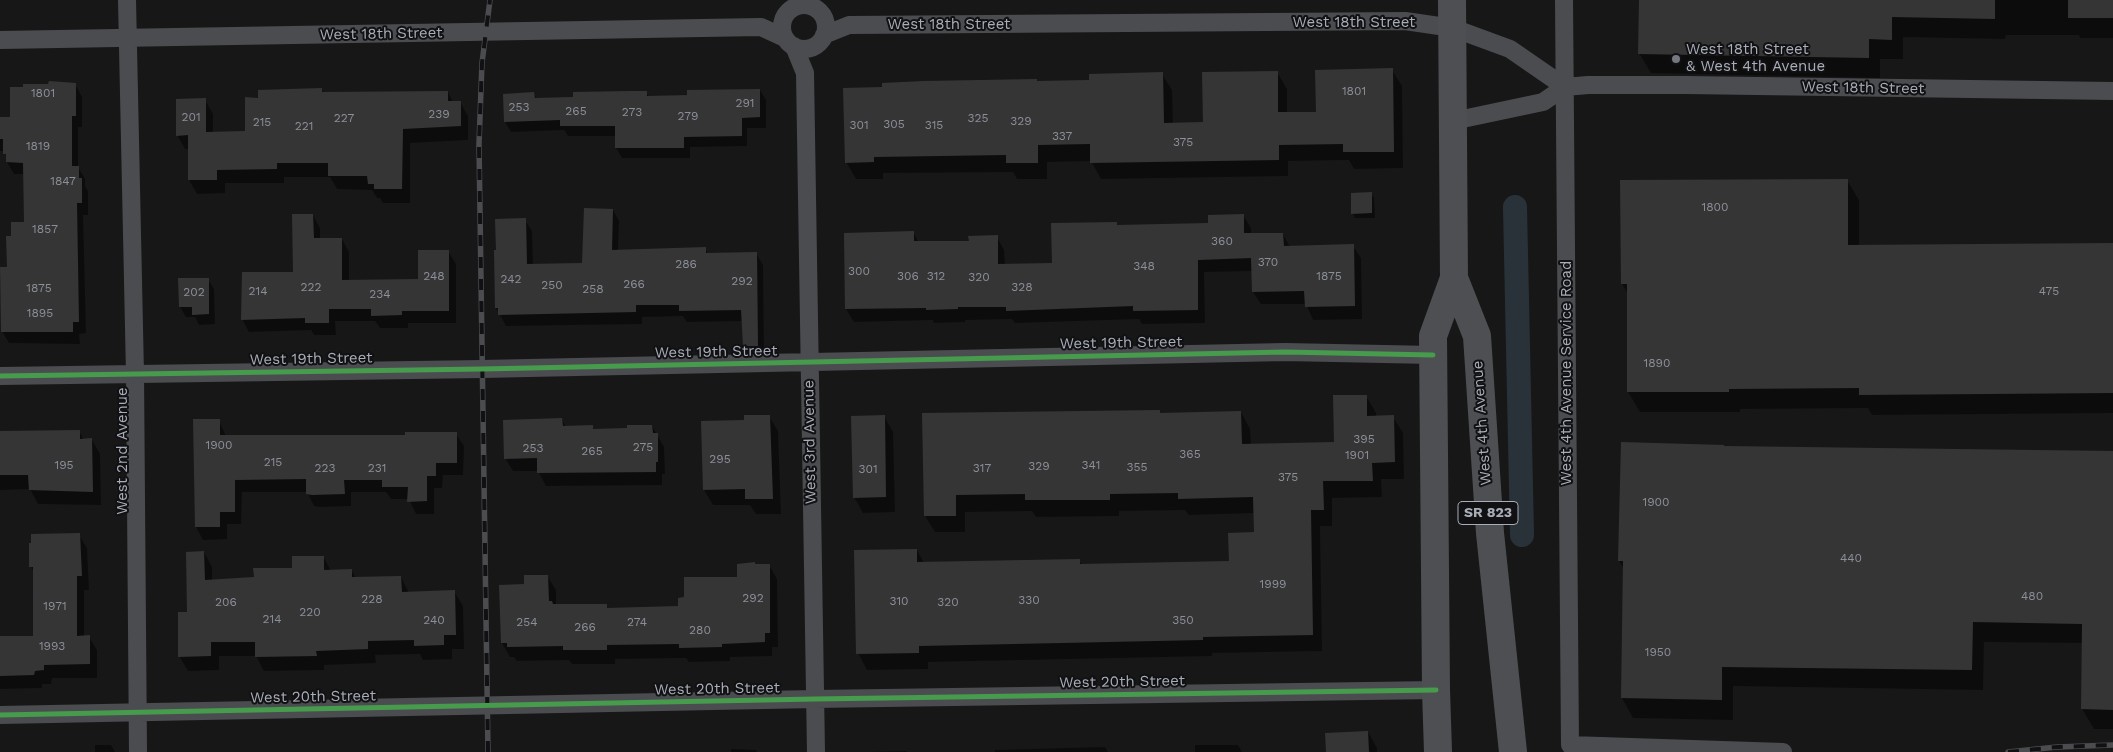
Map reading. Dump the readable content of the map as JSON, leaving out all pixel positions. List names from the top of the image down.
{
  "streets": {
    "main road": ["West 4th Avenue", "SR 823"],
    "street": [
      "West 18th Street",
      "West 19th Street",
      "West 4th Avenue Service Road",
      "West 3rd Avenue",
      "West 2nd Avenue",
      "West 20th Street"
    ]
  },
  "crossings": [
    ["West 18th Street", "West 4th Avenue Service Road"],
    ["West 18th Street", "West 4th Avenue"],
    ["West 18th Street", "West 3rd Avenue"],
    ["West 18th Street", "West 2nd Avenue"],
    ["West 19th Street", "West 4th Avenue"],
    ["West 19th Street", "West 3rd Avenue"],
    ["West 19th Street", "West 2nd Avenue"],
    ["West 4th Avenue", "West 20th Street"],
    ["West 3rd Avenue", "West 20th Street"],
    ["West 2nd Avenue", "West 20th Street"]
  ],
  "places": ["West 18th Street & West 4th Avenue"],
  "house_numbers": [
    "1801",
    "1801",
    "291",
    "253",
    "265",
    "273",
    "239",
    "279",
    "201",
    "227",
    "325",
    "329",
    "215",
    "305",
    "301",
    "315",
    "221",
    "337",
    "375",
    "1819",
    "1847",
    "1800",
    "1857",
    "360",
    "370",
    "286",
    "348",
    "300",
    "248",
    "306",
    "312",
    "1875",
    "320",
    "242",
    "292",
    "266",
    "250",
    "222",
    "328",
    "1875",
    "258",
    "214",
    "475",
    "202",
    "234",
    "1895",
    "1890",
    "395",
    "1900",
    "275",
    "253",
    "265",
    "365",
    "1901",
    "295",
    "215",
    "195",
    "341",
    "329",
    "355",
    "223",
    "231",
    "317",
    "301",
    "375",
    "1900",
    "440",
    "1999",
    "480",
    "292",
    "228",
    "330",
    "310",
    "206",
    "320",
    "1971",
    "220",
    "214",
    "240",
    "350",
    "254",
    "274",
    "266",
    "280",
    "1993",
    "1950"
  ]
}
